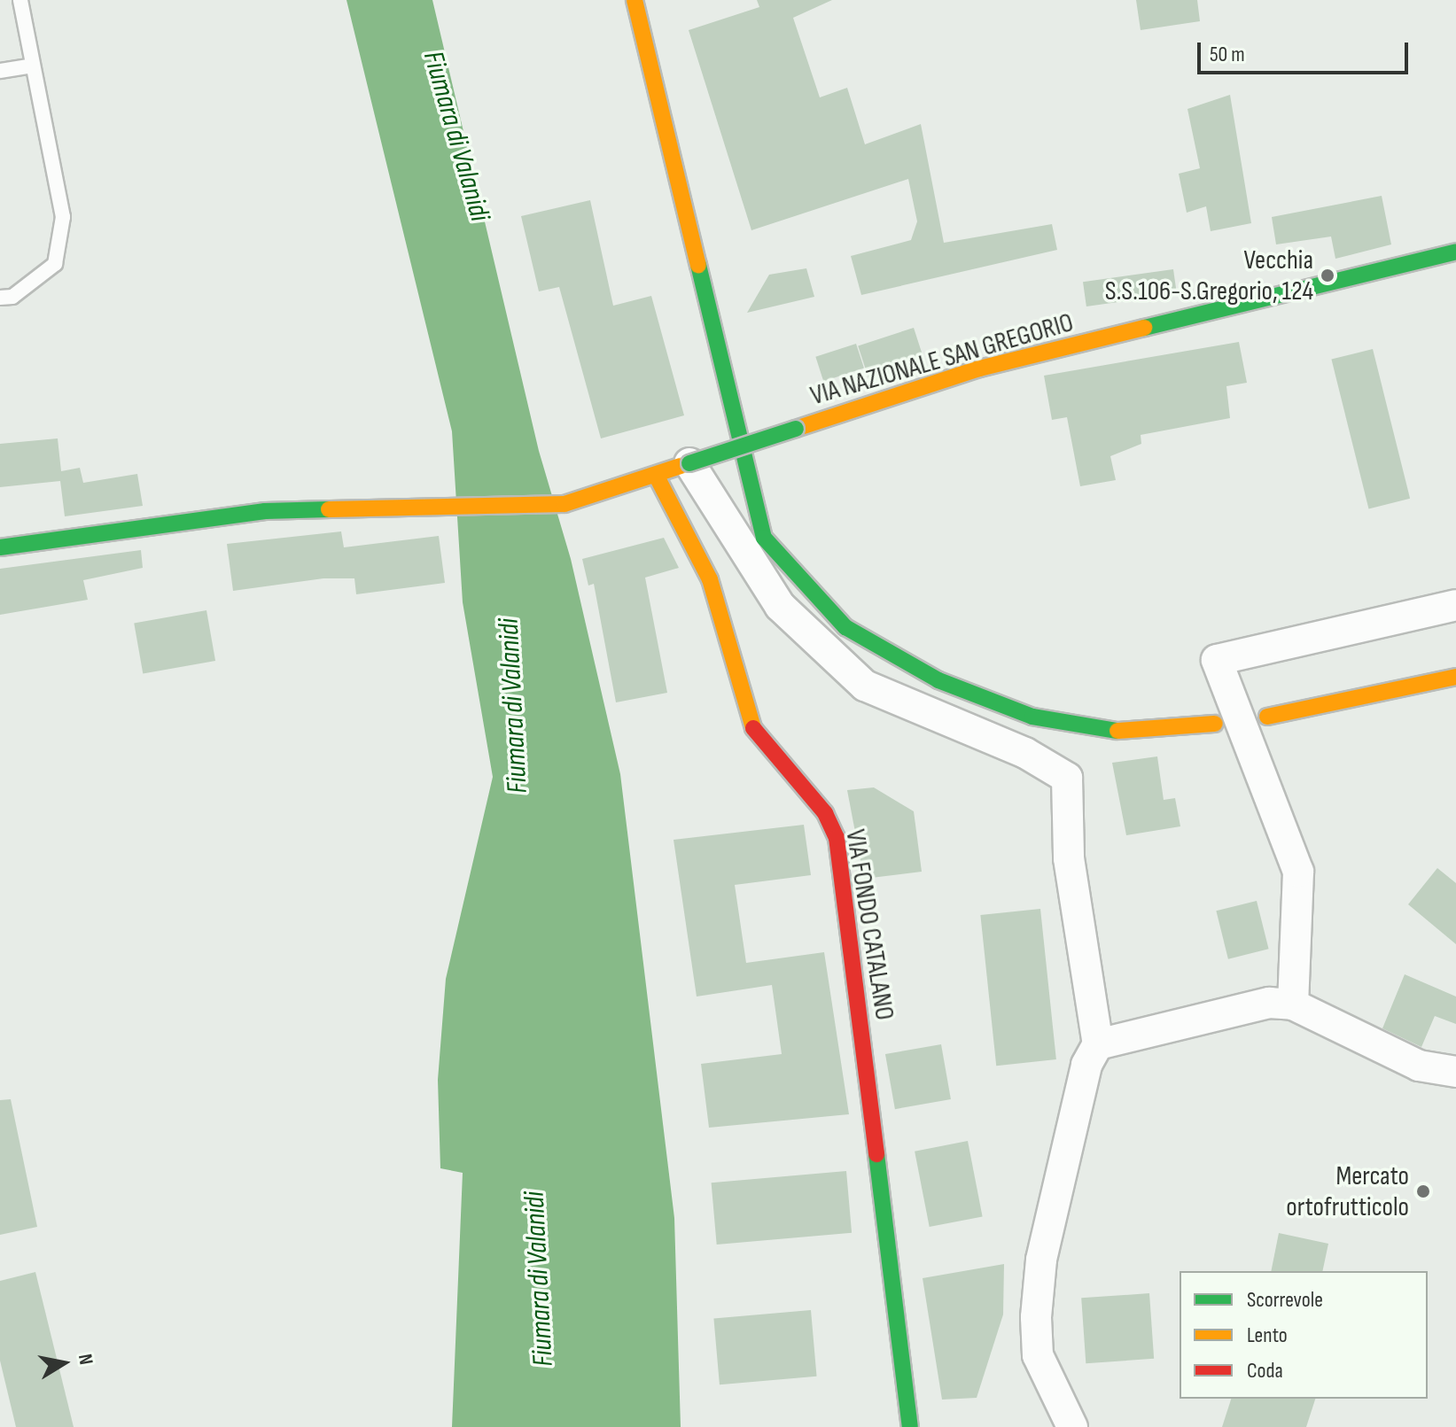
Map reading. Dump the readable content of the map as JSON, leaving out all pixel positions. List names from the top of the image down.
{
  "streets": {
    "street": ["VIA NAZIONALE SAN GREGORIO", "VIA FONDO CATALANO"]
  },
  "crossings": [
    ["VIA NAZIONALE SAN GREGORIO", "VIA FONDO CATALANO"]
  ],
  "water": ["Fiumara di Valanidi"],
  "places": ["Vecchia S.S.106-S.Gregorio, 124", "Mercato ortofrutticolo"],
  "legend": ["Scorrevole", "Lento", "Coda"],
  "scale_bar": "50 m",
  "north": "right"
}
